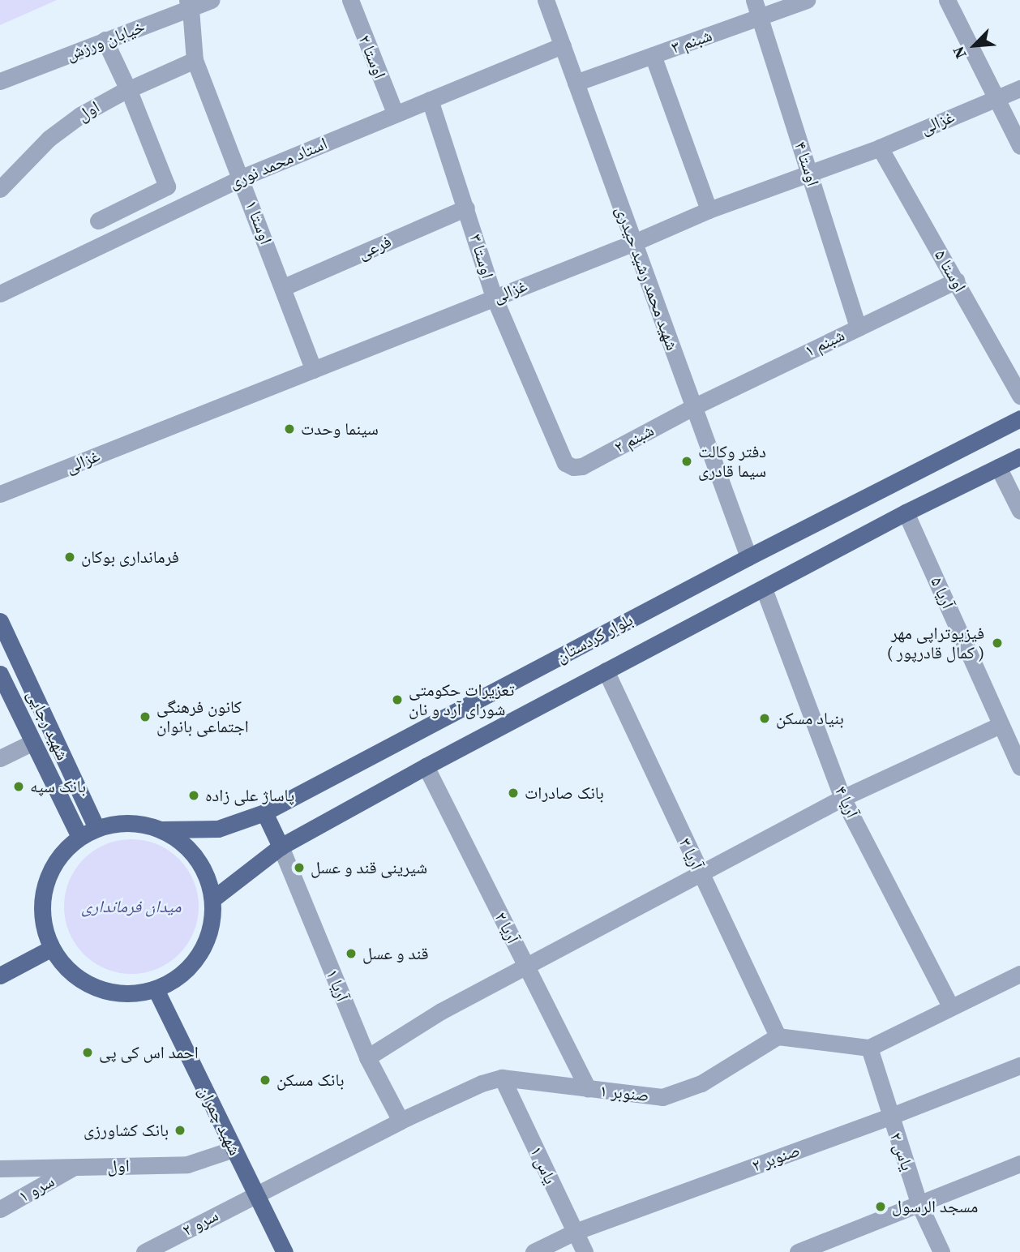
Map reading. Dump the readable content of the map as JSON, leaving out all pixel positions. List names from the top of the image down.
{
  "streets": {
    "main road": ["بلوار کردستان", "شهید رجایی", "شهید چمران"],
    "street": [
      "خیابان ورزش",
      "شبنم ۳",
      "اوستا ۲",
      "اول",
      "غزالی",
      "استاد محمد نوری",
      "اوستا ۴",
      "اوستا ۱",
      "فرعی",
      "اوستا ۳",
      "اوستا ۵",
      "شهید محمد رشید حیدری",
      "شبنم ۱",
      "شبنم ۲",
      "آریا ۵",
      "آریا ۴",
      "آریا ۳",
      "آریا ۲",
      "آریا ۱",
      "صنوبر ۱",
      "یاس ۲",
      "صنوبر ۲",
      "یاس ۱",
      "سرو ۱",
      "سرو ۲"
    ]
  },
  "crossings": [
    ["خیابان ورزش", "اوستا ۱"],
    ["شبنم ۳", "اوستا ۴"],
    ["شبنم ۳", "شهید محمد رشید حیدری"],
    ["اوستا ۲", "استاد محمد نوری"],
    ["اول", "اوستا ۱"],
    ["اول", "شهید چمران"],
    ["اول", "سرو ۱"],
    ["غزالی", "اوستا ۴"],
    ["غزالی", "اوستا ۱"],
    ["غزالی", "اوستا ۳"],
    ["غزالی", "اوستا ۵"],
    ["غزالی", "شهید محمد رشید حیدری"],
    ["استاد محمد نوری", "اوستا ۱"],
    ["استاد محمد نوری", "اوستا ۳"],
    ["استاد محمد نوری", "شهید محمد رشید حیدری"],
    ["اوستا ۴", "شبنم ۱"],
    ["اوستا ۱", "فرعی"],
    ["فرعی", "اوستا ۳"],
    ["اوستا ۳", "شبنم ۲"],
    ["اوستا ۵", "شبنم ۱"],
    ["شهید محمد رشید حیدری", "شبنم ۱"],
    ["شهید محمد رشید حیدری", "شبنم ۲"],
    ["شهید محمد رشید حیدری", "بلوار کردستان"],
    ["شبنم ۱", "شبنم ۲"],
    ["آریا ۵", "بلوار کردستان"],
    ["بلوار کردستان", "شهید رجایی"],
    ["بلوار کردستان", "آریا ۴"],
    ["بلوار کردستان", "آریا ۳"],
    ["بلوار کردستان", "آریا ۲"],
    ["بلوار کردستان", "آریا ۱"],
    ["بلوار کردستان", "شهید چمران"],
    ["شهید رجایی", "شهید چمران"],
    ["آریا ۳", "صنوبر ۱"],
    ["آریا ۲", "صنوبر ۱"],
    ["آریا ۱", "صنوبر ۱"],
    ["صنوبر ۱", "شهید چمران"],
    ["صنوبر ۱", "یاس ۱"],
    ["صنوبر ۱", "سرو ۲"],
    ["شهید چمران", "سرو ۲"],
    ["یاس ۲", "صنوبر ۲"],
    ["صنوبر ۲", "یاس ۱"]
  ],
  "parks": ["میدان فرمانداری"],
  "places": [
    "سینما وحدت",
    "دفتر وکالت سیما قادری",
    "فرمانداری بوکان",
    "فیزیوتراپی مهر ( کمال قادرپور )",
    "تعزیرات حکومتی شورای آرد و نان",
    "کانون فرهنگی اجتماعی بانوان",
    "بنیاد مسکن",
    "بانک سپه",
    "بانک صادرات",
    "پاساژ علی زاده",
    "شیرینی قند و عسل",
    "قند و عسل",
    "احمد اس کی پی",
    "بانک مسکن",
    "بانک کشاورزی",
    "مسجد الرسول"
  ],
  "north": "bottom left"
}
